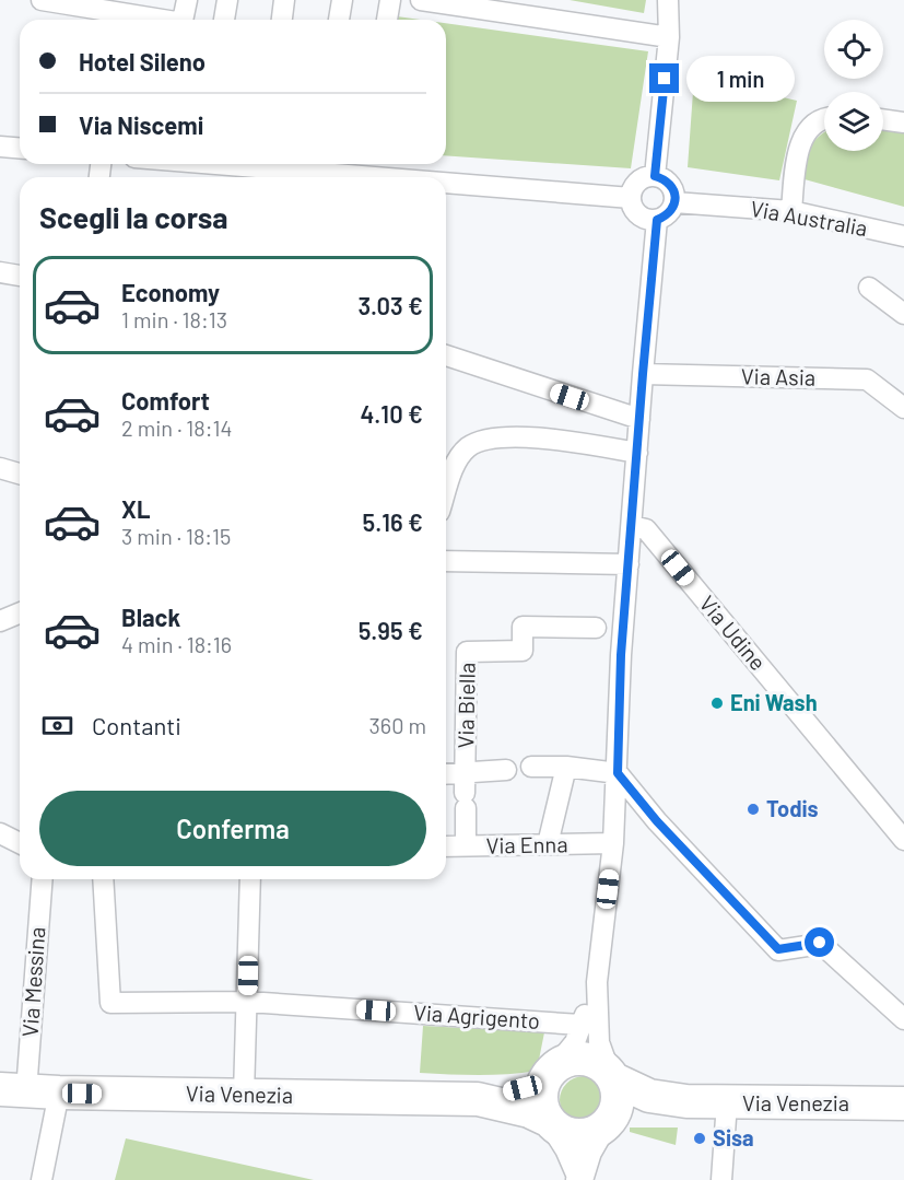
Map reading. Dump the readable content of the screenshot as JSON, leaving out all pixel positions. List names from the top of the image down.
{
  "streets": {
    "main road": ["Via Venezia"],
    "street": [
      "Via Australia",
      "Via Asia",
      "Via Udine",
      "Via Biella",
      "Via Enna",
      "Via Messina",
      "Via Agrigento"
    ]
  },
  "crossings": [
    ["Via Biella", "Via Enna"],
    ["Via Messina", "Via Venezia"]
  ],
  "places": ["Eni Wash", "Todis", "Sisa"],
  "page": {
    "banner": ["Hotel Sileno", "Via Niscemi"],
    "bubble": "1 min",
    "heading": "Scegli la corsa",
    "list": [
      {
        "name": "Economy",
        "note": "1 min · 18:13",
        "value": "3.03 €"
      },
      {
        "name": "Comfort",
        "note": "2 min · 18:14",
        "value": "4.10 €"
      },
      {
        "name": "XL",
        "note": "3 min · 18:15",
        "value": "5.16 €"
      },
      {
        "name": "Black",
        "note": "4 min · 18:16",
        "value": "5.95 €"
      }
    ],
    "pay": ["Contanti", "360 m"],
    "buttons": "Conferma"
  }
}
